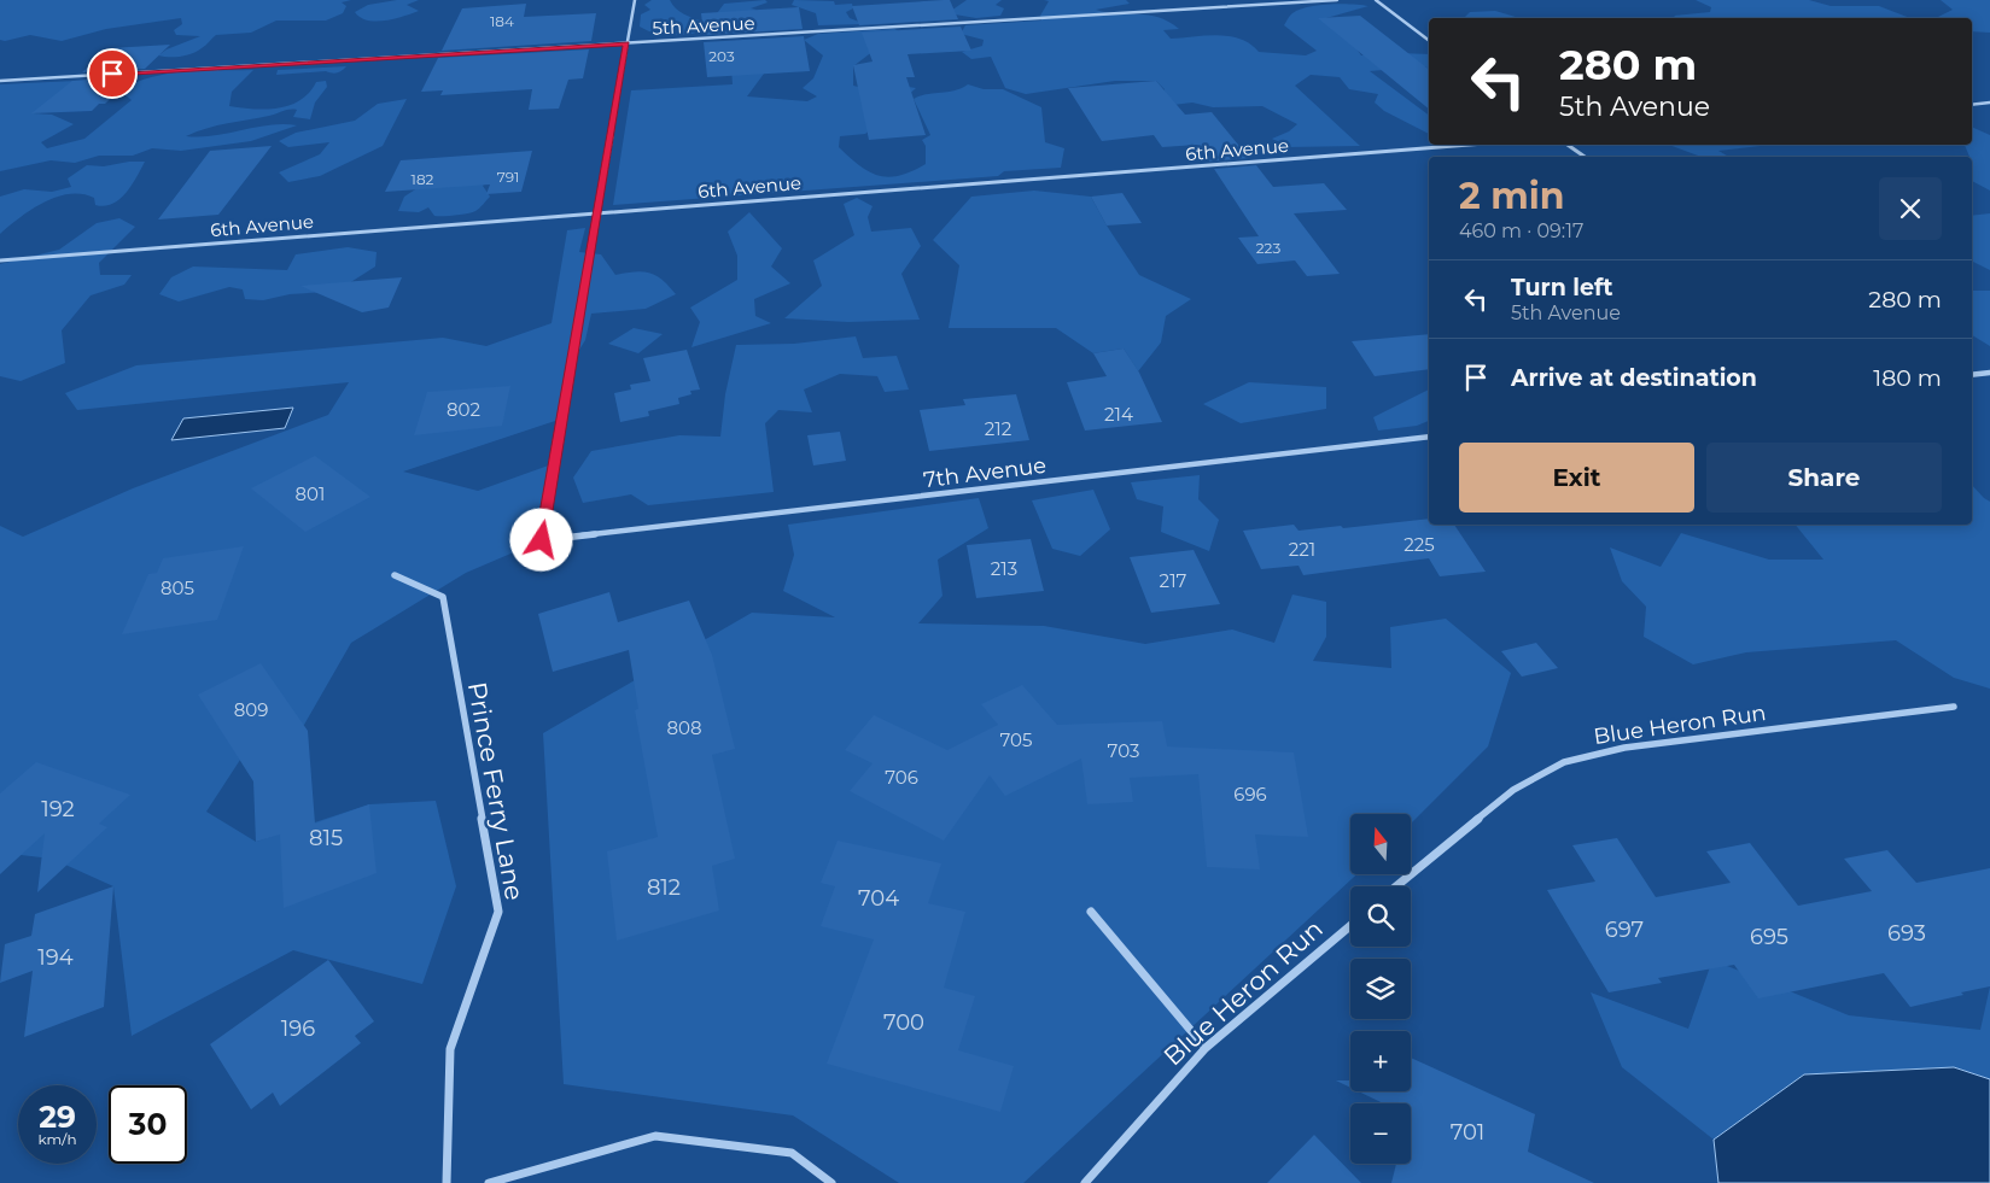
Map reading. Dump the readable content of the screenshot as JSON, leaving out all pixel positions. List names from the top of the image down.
{
  "streets": {
    "street": [
      "5th Avenue",
      "6th Avenue",
      "7th Avenue",
      "Blue Heron Run",
      "Prince Ferry Lane"
    ]
  },
  "crossings": [
    ["6th Avenue", "7th Avenue"]
  ],
  "house_numbers": [
    "184",
    "203",
    "791",
    "182",
    "223",
    "802",
    "214",
    "212",
    "801",
    "225",
    "221",
    "213",
    "217",
    "805",
    "809",
    "808",
    "705",
    "703",
    "706",
    "696",
    "192",
    "815",
    "812",
    "704",
    "697",
    "693",
    "695",
    "194",
    "700",
    "196",
    "701"
  ],
  "north": "top",
  "page": {
    "turn": ["280 m", "5th Avenue"],
    "heading": ["2 min", "460 m · 09:17"],
    "list": [
      {
        "name": "Turn left",
        "note": "5th Avenue",
        "value": "280 m"
      },
      {
        "name": "Arrive at destination",
        "value": "180 m"
      }
    ],
    "buttons": ["Exit", "Share"],
    "map_buttons": ["+", "−"],
    "speed": "29 km/h",
    "limit": "30"
  }
}
